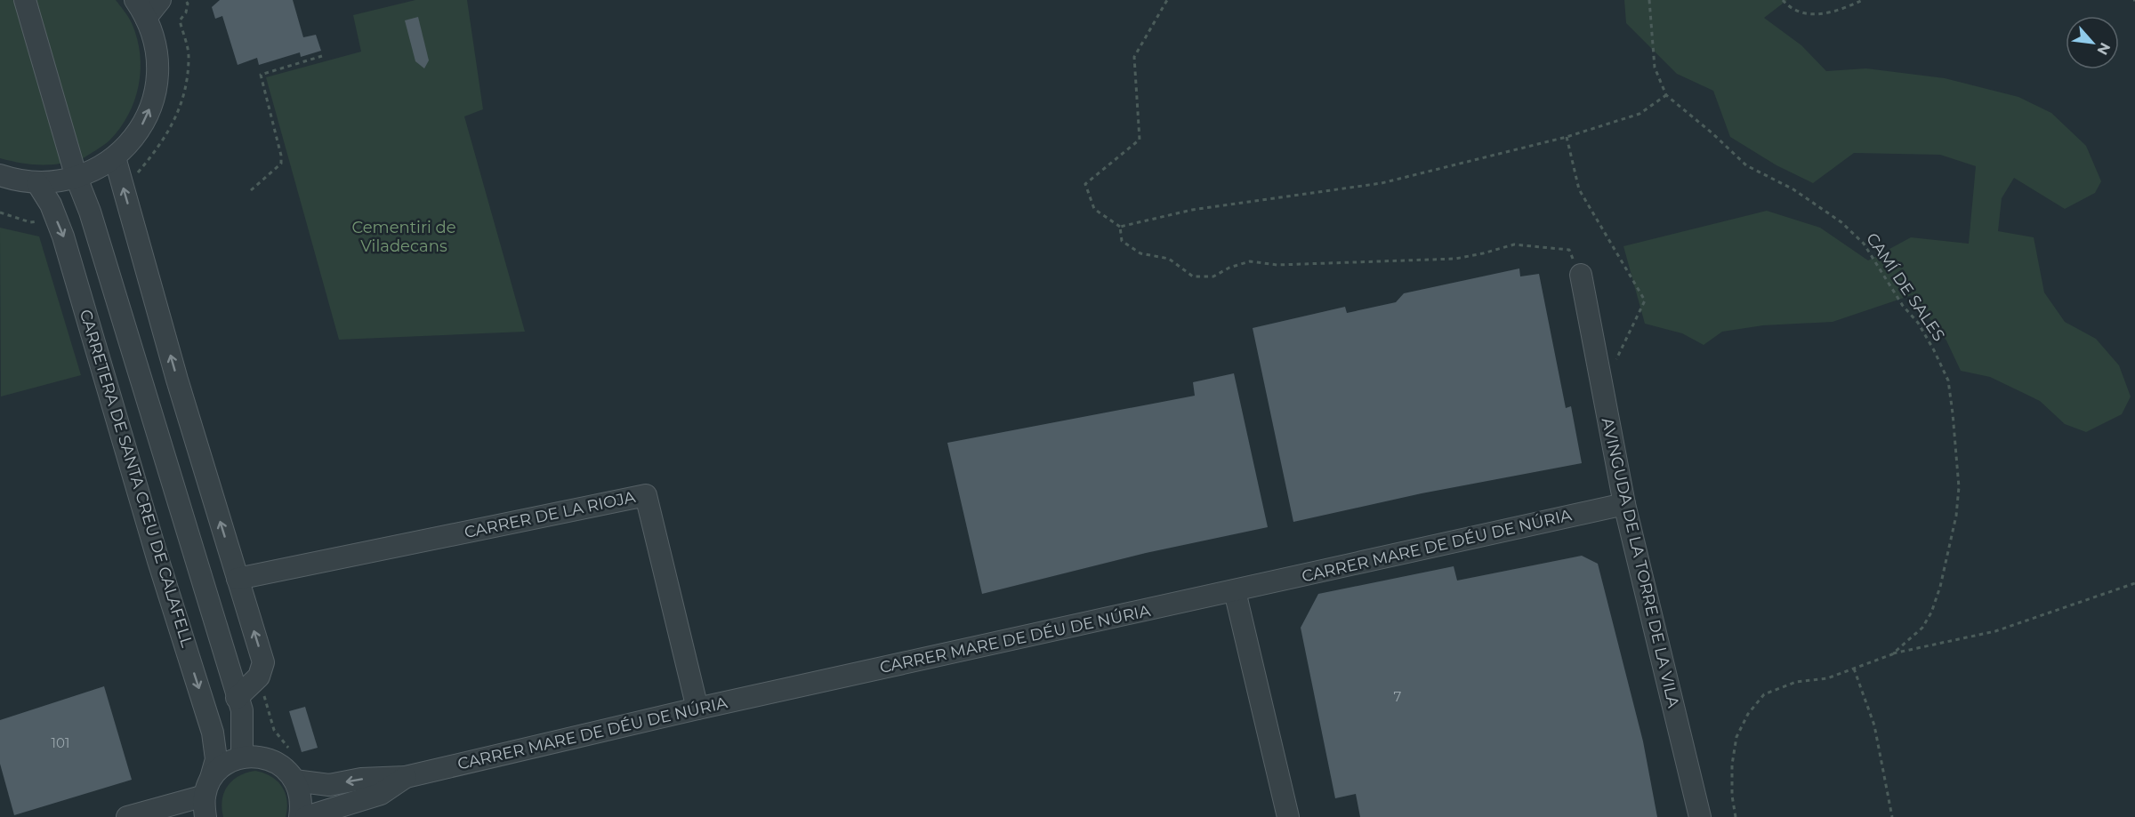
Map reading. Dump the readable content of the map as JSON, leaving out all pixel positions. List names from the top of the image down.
{
  "streets": {
    "street": [
      "CARRETERA DE SANTA CREU DE CALAFELL",
      "CARRER DE LA RIOJA",
      "CARRER MARE DE DÉU DE NÚRIA",
      "AVINGUDA DE LA TORRE DE LA VILA"
    ],
    "path": ["CAMÍ DE SALES"]
  },
  "crossings": [
    ["CARRER DE LA RIOJA", "CARRER MARE DE DÉU DE NÚRIA"],
    ["CARRER MARE DE DÉU DE NÚRIA", "AVINGUDA DE LA TORRE DE LA VILA"]
  ],
  "parks": ["Cementiri de Viladecans"],
  "house_numbers": ["7", "101"],
  "north": "bottom right"
}
